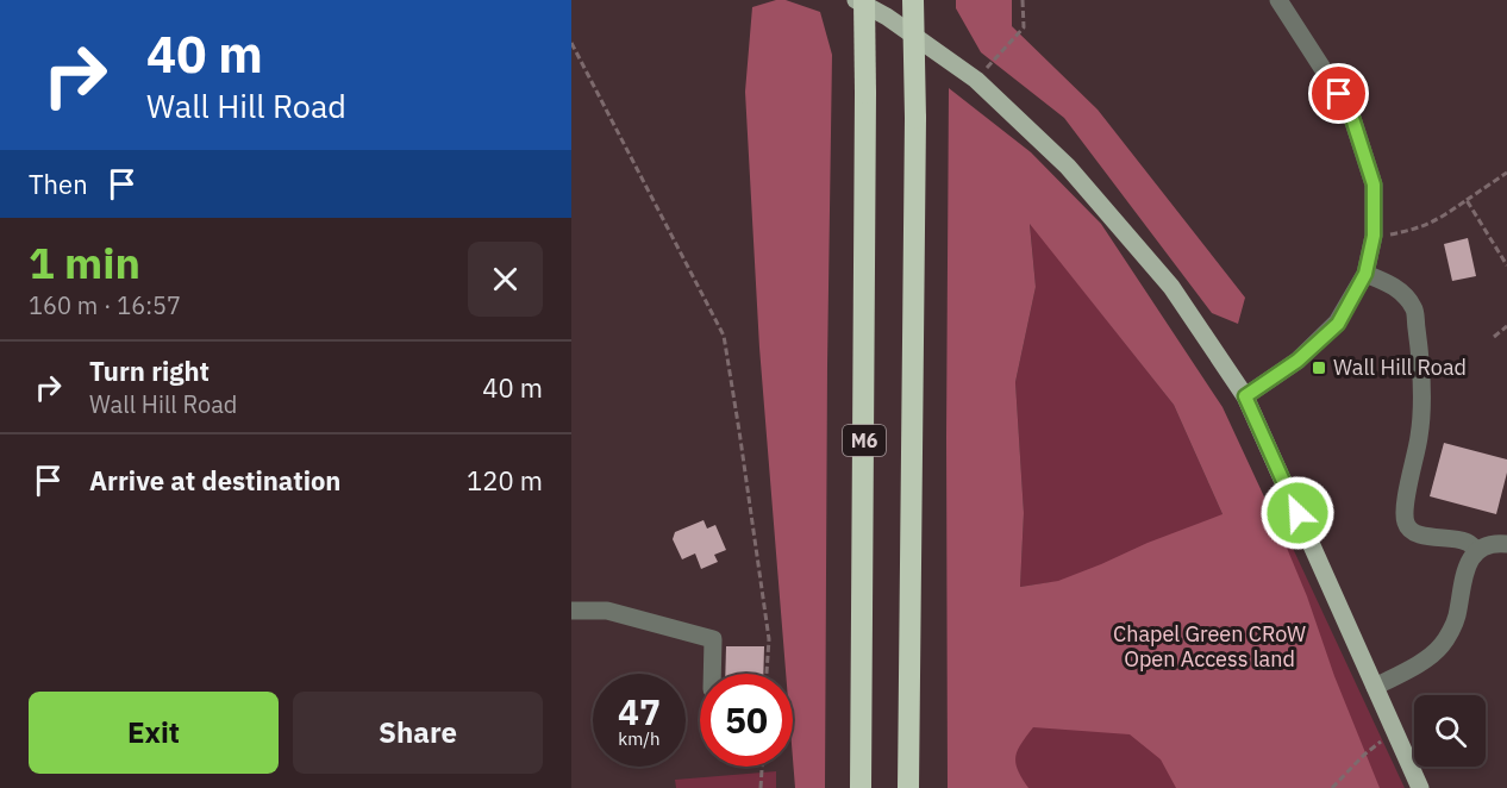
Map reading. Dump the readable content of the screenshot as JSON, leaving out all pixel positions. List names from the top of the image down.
{
  "streets": {
    "highway": ["M6"]
  },
  "parks": ["Chapel Green CRoW Open Access land"],
  "places": {
    "transit": ["Wall Hill Road"]
  },
  "page": {
    "turn": ["40 m", "Wall Hill Road"],
    "then": "Then",
    "heading": ["1 min", "160 m · 16:57"],
    "list": [
      {
        "name": "Turn right",
        "note": "Wall Hill Road",
        "value": "40 m"
      },
      {
        "name": "Arrive at destination",
        "value": "120 m"
      }
    ],
    "speed": "47 km/h",
    "limit": "50",
    "buttons": ["Exit", "Share"]
  }
}
